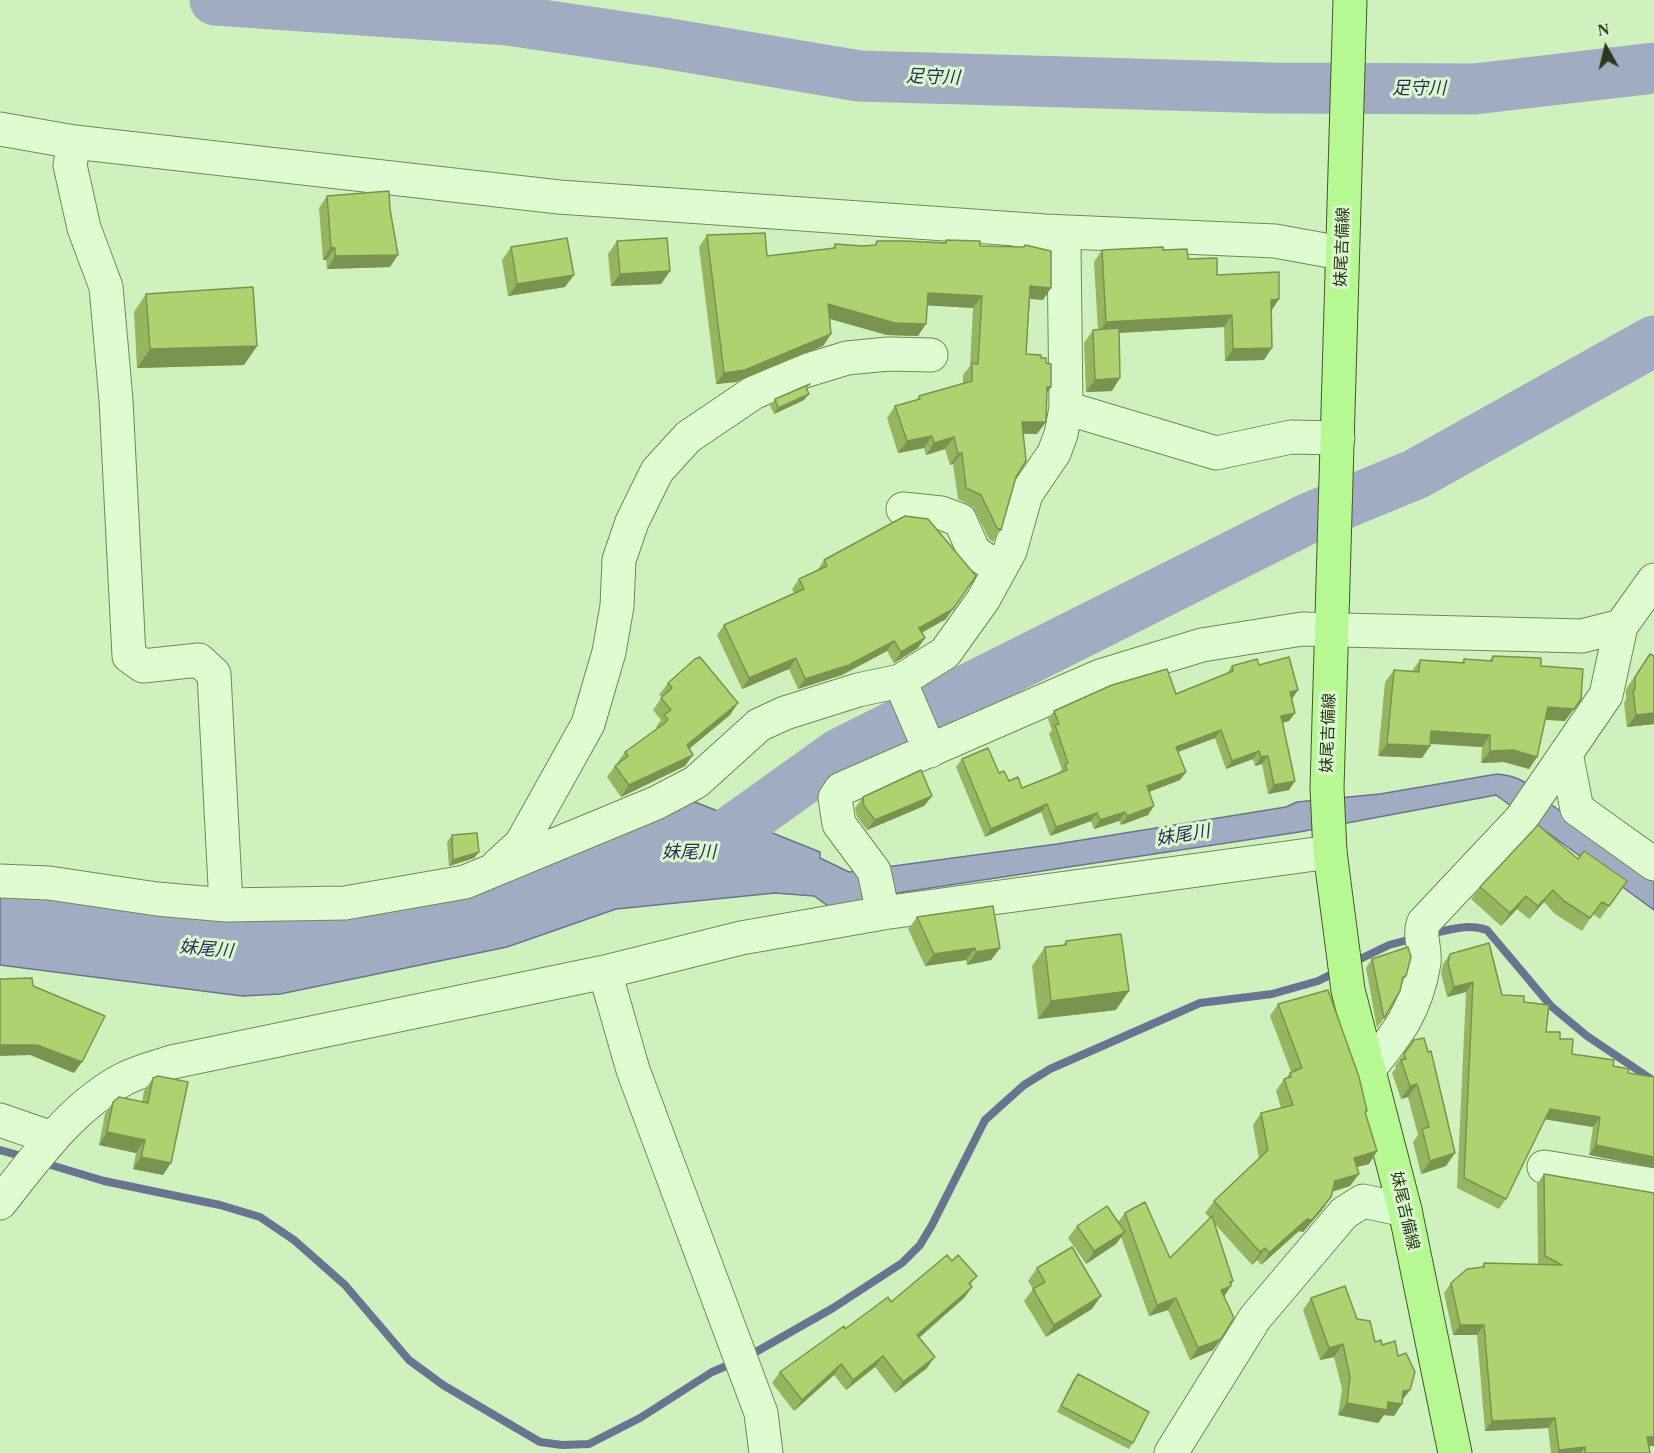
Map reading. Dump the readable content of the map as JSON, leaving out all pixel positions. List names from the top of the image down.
{
  "streets": {
    "main road": ["妹尾吉備線"]
  },
  "water": ["足守川", "妹尾川"],
  "north": "top"
}
